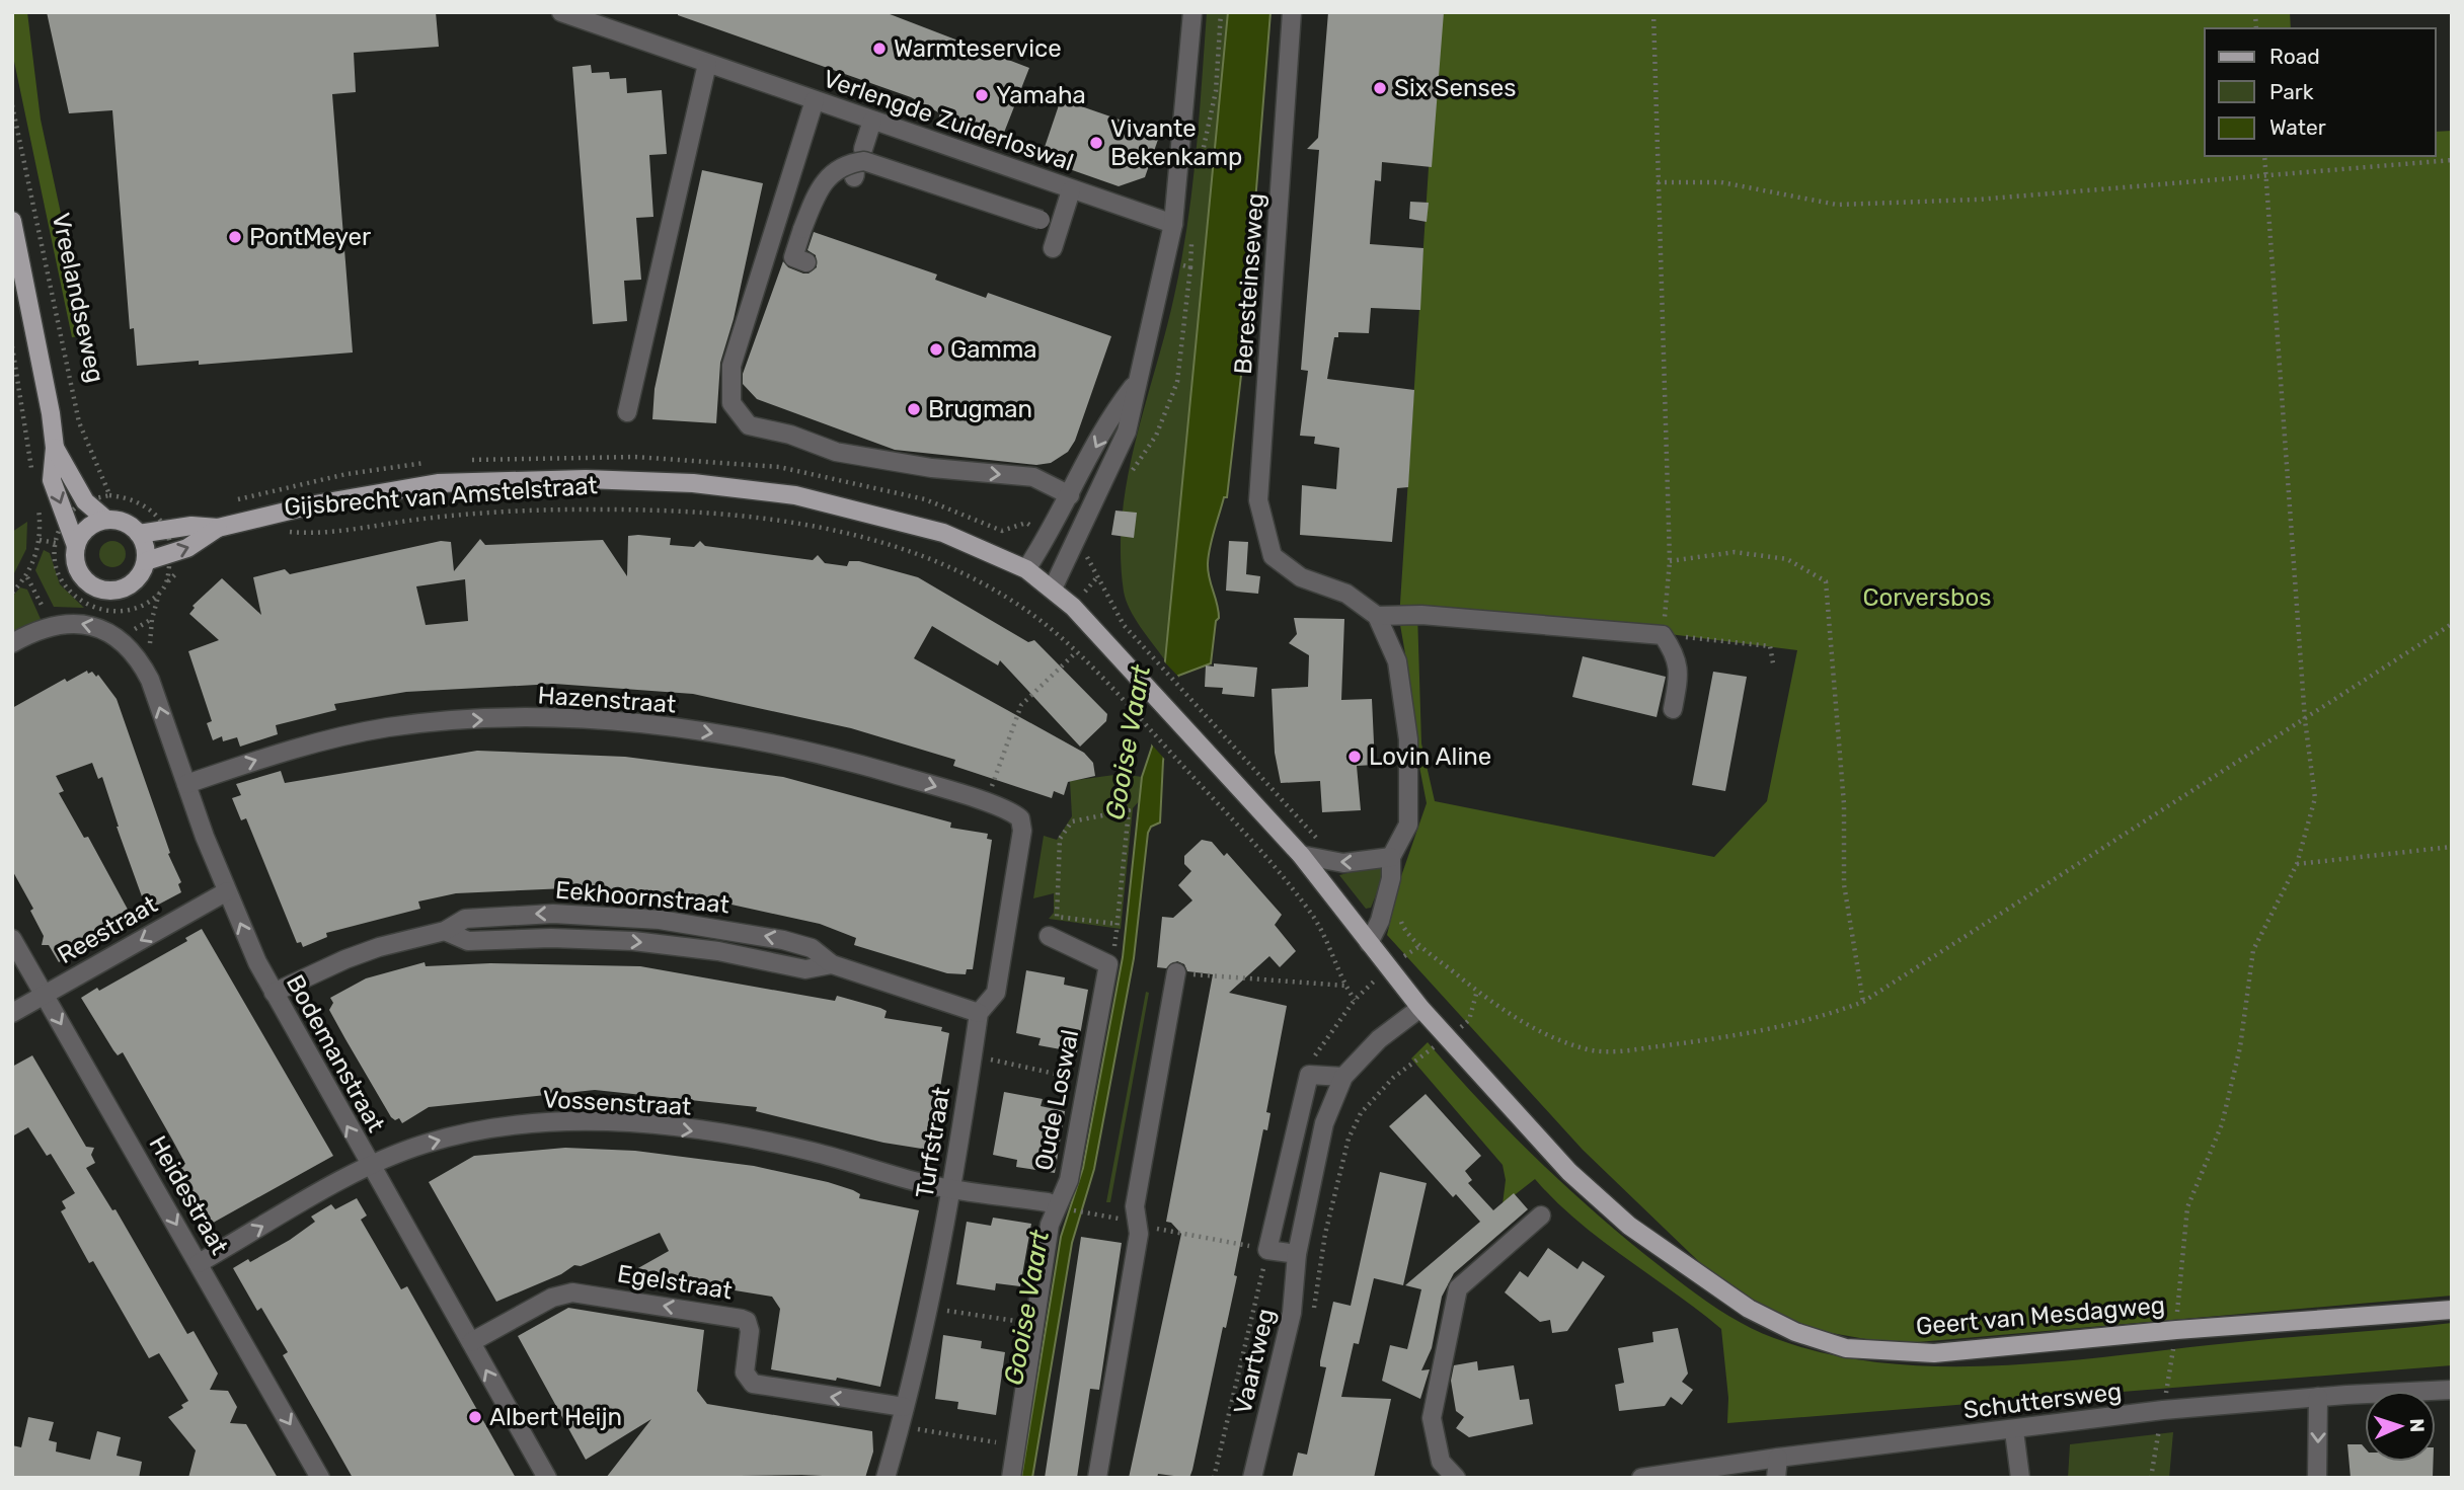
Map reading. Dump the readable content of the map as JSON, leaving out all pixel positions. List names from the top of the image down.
{
  "streets": {
    "main road": ["Vreelandseweg", "Gijsbrecht van Amstelstraat", "Geert van Mesdagweg"],
    "street": [
      "Verlengde Zuiderloswal",
      "Beresteinseweg",
      "Hazenstraat",
      "Eekhoornstraat",
      "Reestraat",
      "Bodemanstraat",
      "Oude Loswal",
      "Vossenstraat",
      "Turfstraat",
      "Heidestraat",
      "Egelstraat",
      "Vaartweg",
      "Schuttersweg"
    ]
  },
  "crossings": [
    ["Hazenstraat", "Bodemanstraat"],
    ["Hazenstraat", "Turfstraat"],
    ["Eekhoornstraat", "Bodemanstraat"],
    ["Eekhoornstraat", "Turfstraat"],
    ["Reestraat", "Bodemanstraat"],
    ["Reestraat", "Heidestraat"],
    ["Bodemanstraat", "Vossenstraat"],
    ["Bodemanstraat", "Egelstraat"],
    ["Oude Loswal", "Vossenstraat"],
    ["Vossenstraat", "Turfstraat"],
    ["Vossenstraat", "Heidestraat"],
    ["Turfstraat", "Egelstraat"],
    ["Geert van Mesdagweg", "Vaartweg"]
  ],
  "one_way": [
    "Hazenstraat",
    "Reestraat",
    "Bodemanstraat",
    "Vossenstraat",
    "Heidestraat",
    "Egelstraat"
  ],
  "water": ["Gooise Vaart"],
  "parks": ["Corversbos"],
  "places": [
    "Warmteservice",
    "Six Senses",
    "Yamaha",
    "Vivante Bekenkamp",
    "PontMeyer",
    "Gamma",
    "Brugman",
    "Lovin Aline",
    "Albert Heijn"
  ],
  "legend": ["Road", "Park", "Water"],
  "north": "right"
}
